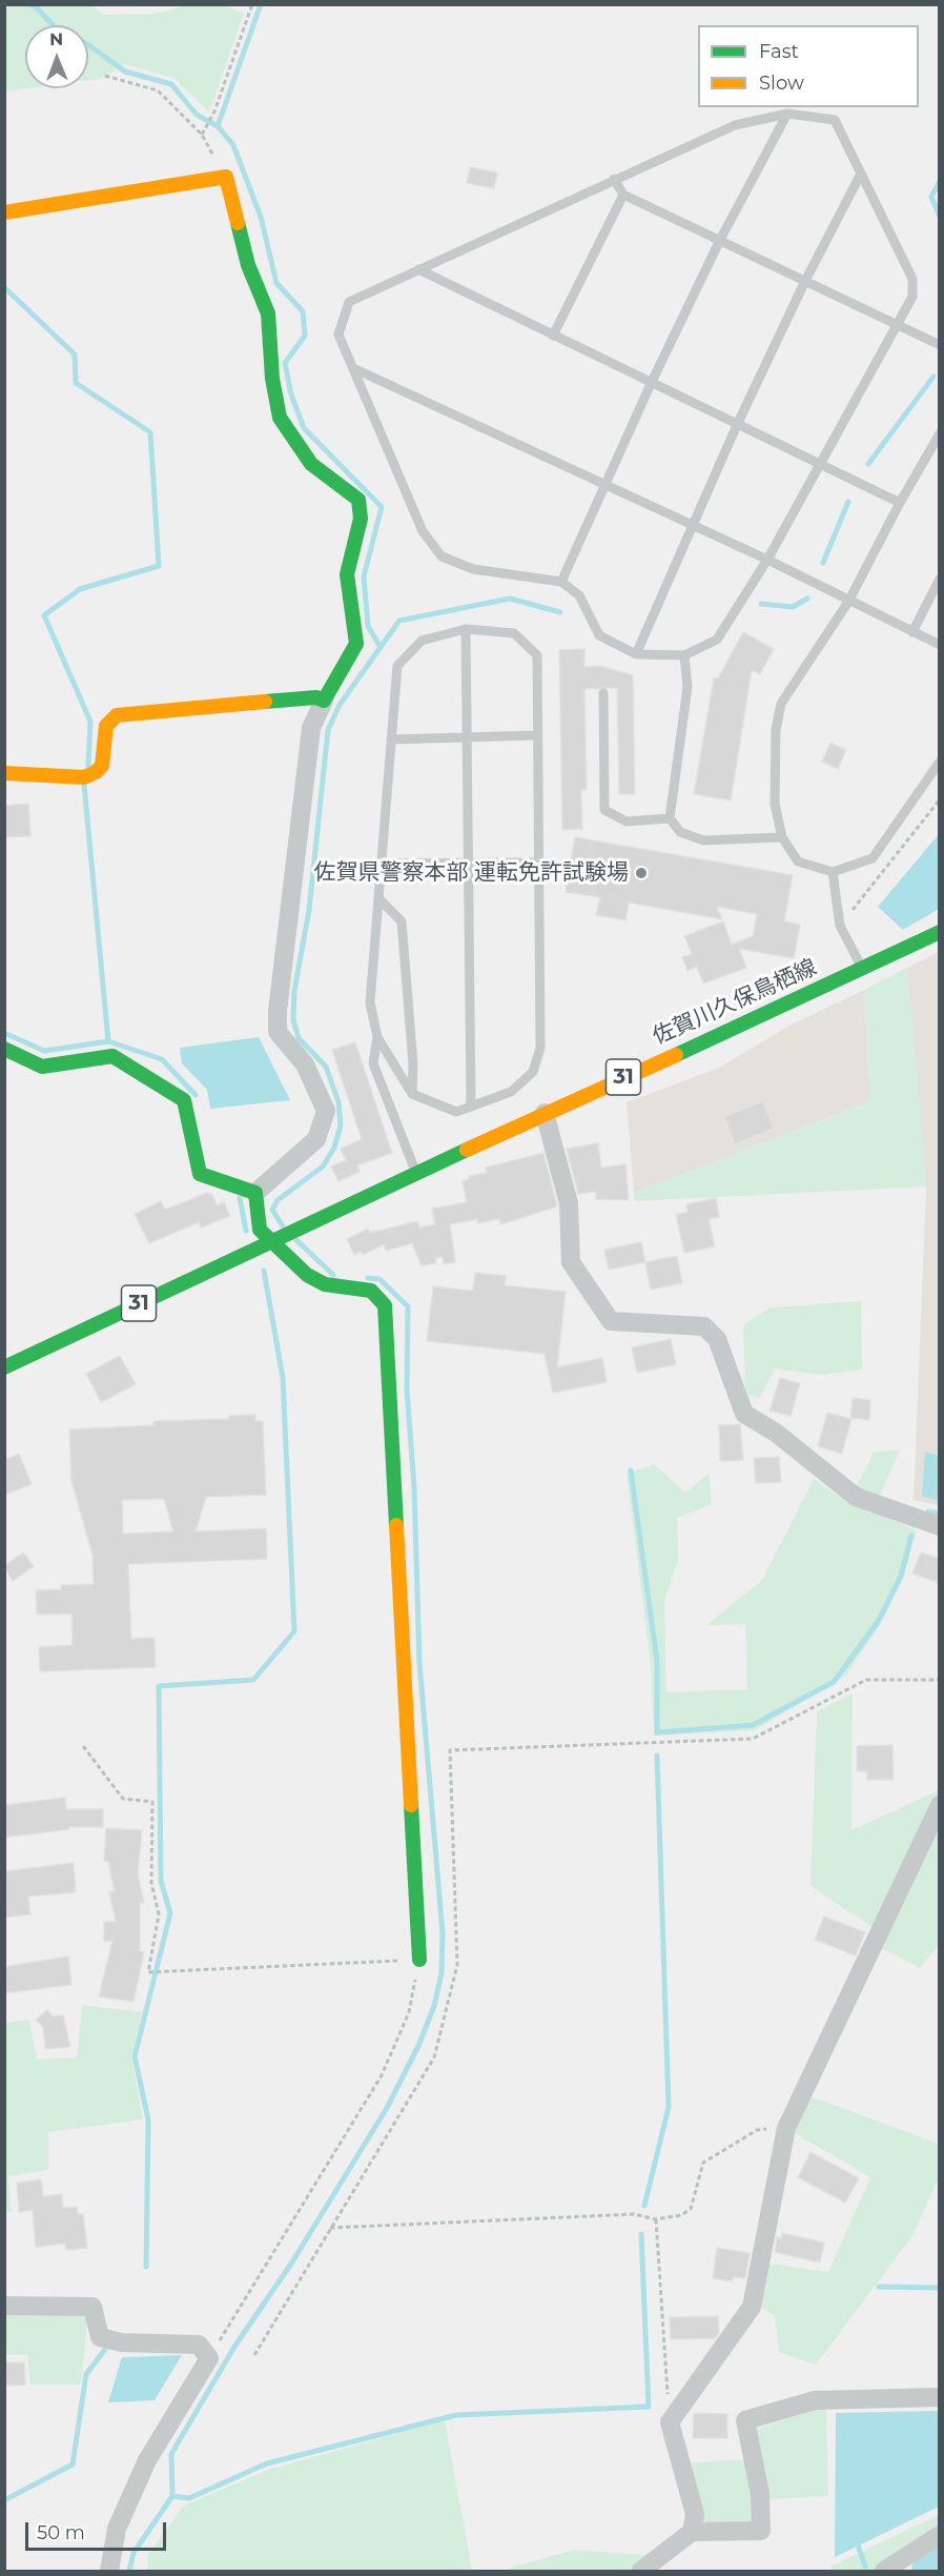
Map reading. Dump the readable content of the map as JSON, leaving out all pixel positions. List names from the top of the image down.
{
  "streets": {
    "street": ["佐賀川久保鳥栖線", "31"]
  },
  "crossings": [
    ["佐賀川久保鳥栖線", "31"]
  ],
  "places": ["佐賀県警察本部 運転免許試験場"],
  "legend": ["Fast", "Slow"],
  "scale_bar": "50 m",
  "north": "top"
}
